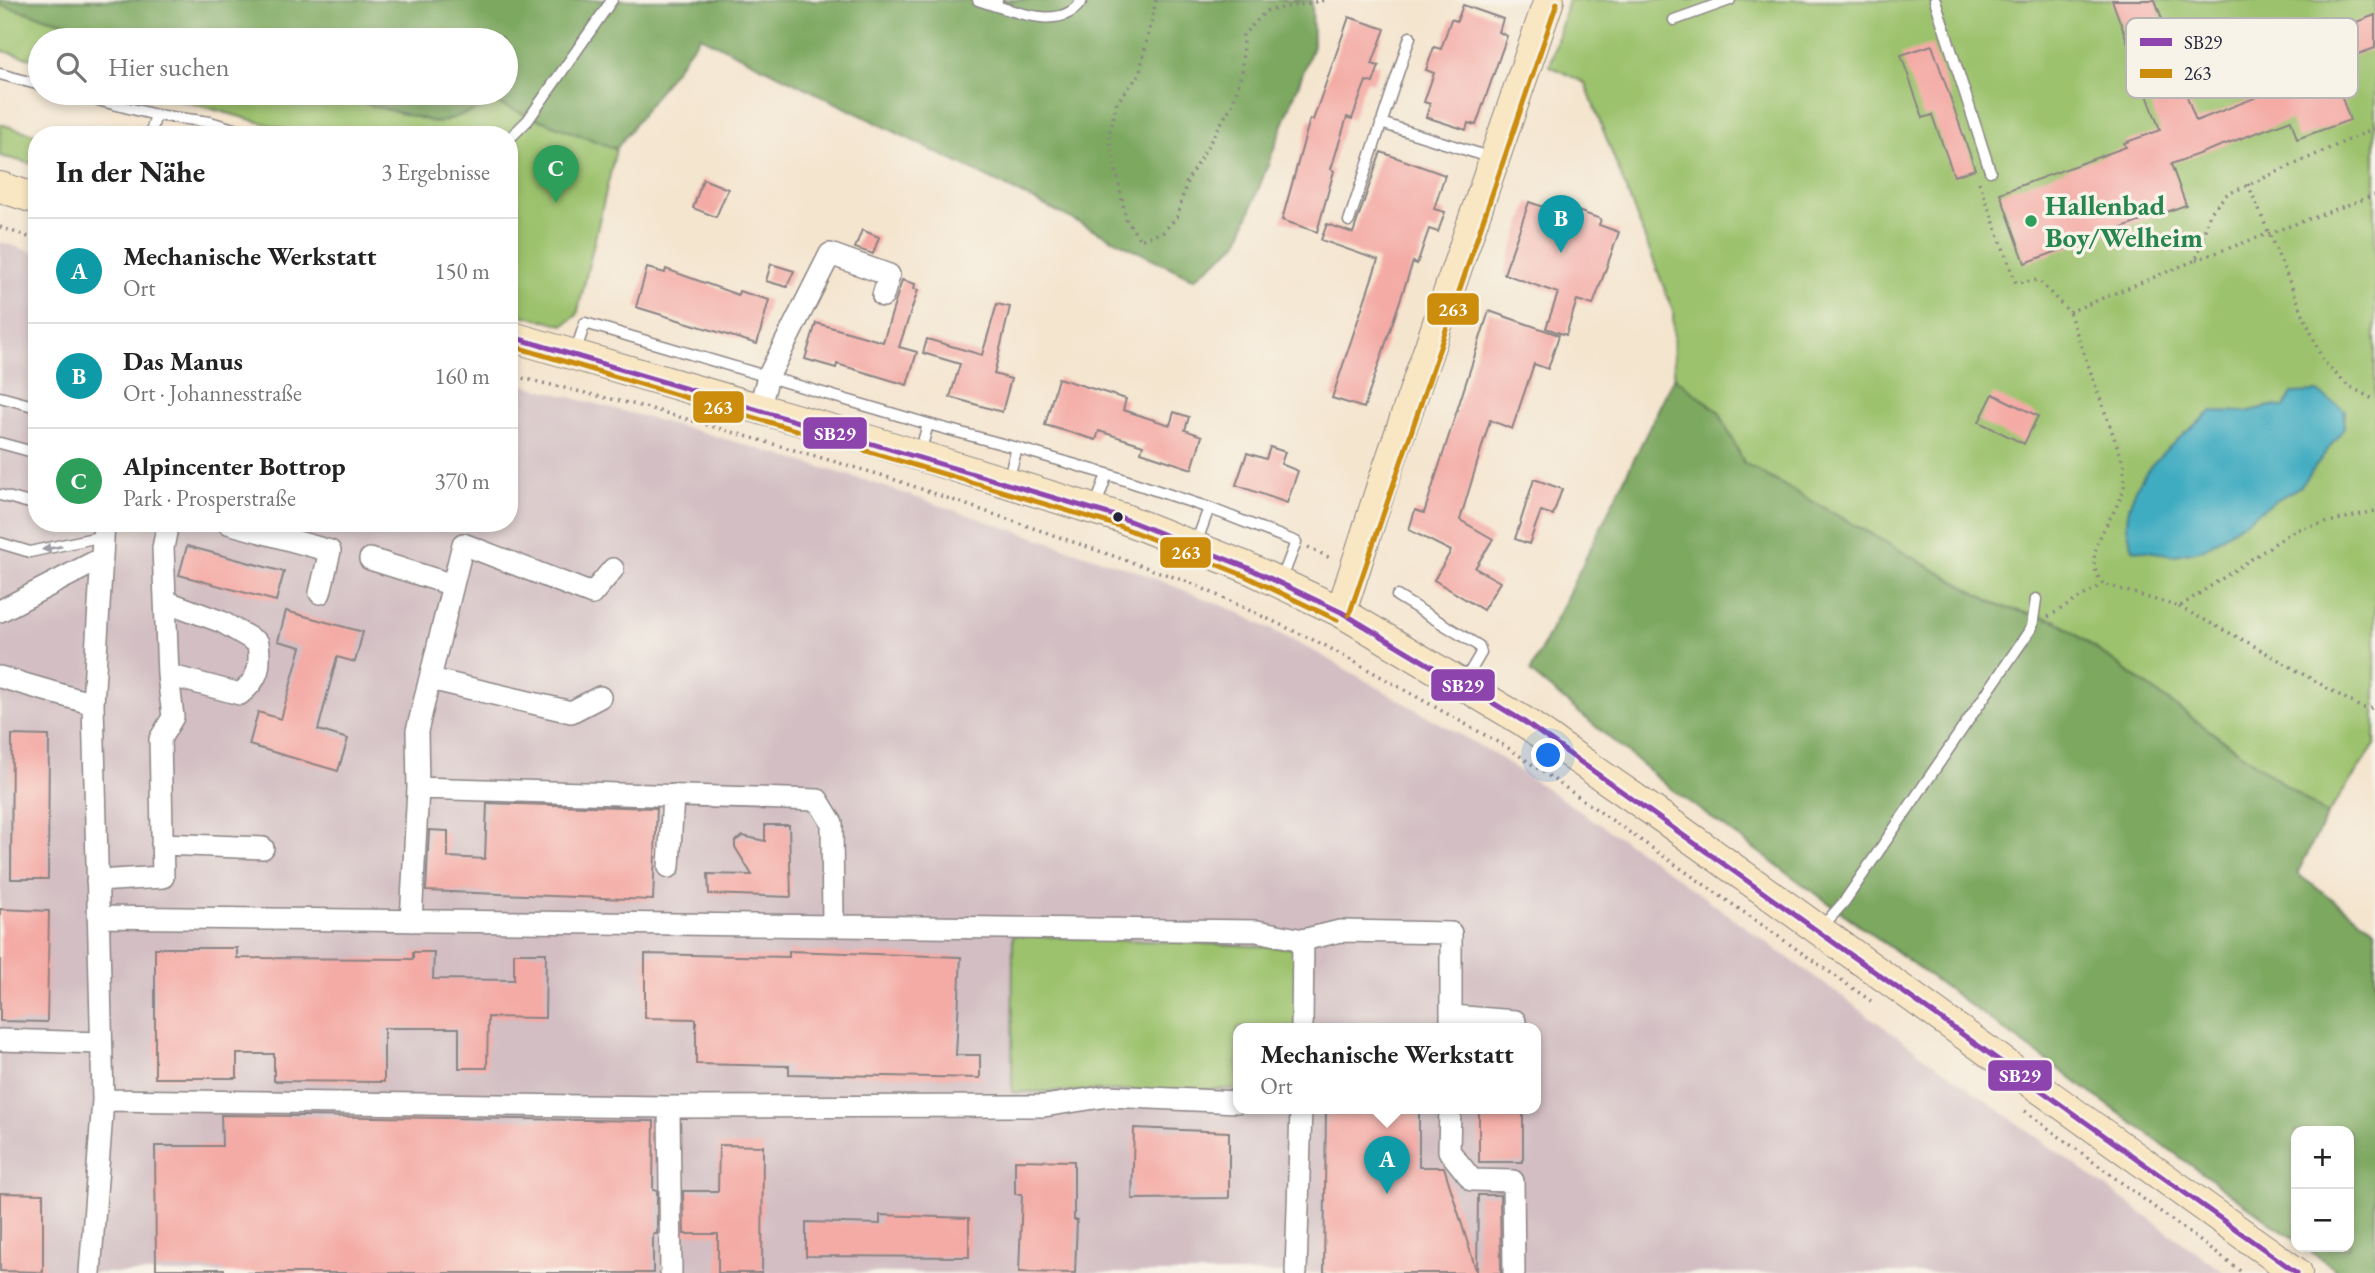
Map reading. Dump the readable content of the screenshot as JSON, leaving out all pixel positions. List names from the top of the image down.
{
  "places": ["Hallenbad Boy/Welheim"],
  "lines": ["transit line 263", "transit line SB29"],
  "legend": ["SB29", "263"],
  "page": {
    "search": "Hier suchen",
    "heading": ["In der Nähe", "3 Ergebnisse"],
    "pins": ["C", "B", "A"],
    "list": [
      {
        "mark": "A",
        "name": "Mechanische Werkstatt",
        "note": "Ort",
        "value": "150 m"
      },
      {
        "mark": "B",
        "name": "Das Manus",
        "note": "Ort · Johannesstraße",
        "value": "160 m"
      },
      {
        "mark": "C",
        "name": "Alpincenter Bottrop",
        "note": "Park · Prosperstraße",
        "value": "370 m"
      }
    ],
    "popup": ["Mechanische Werkstatt", "Ort"],
    "map_buttons": ["+", "−"]
  }
}
